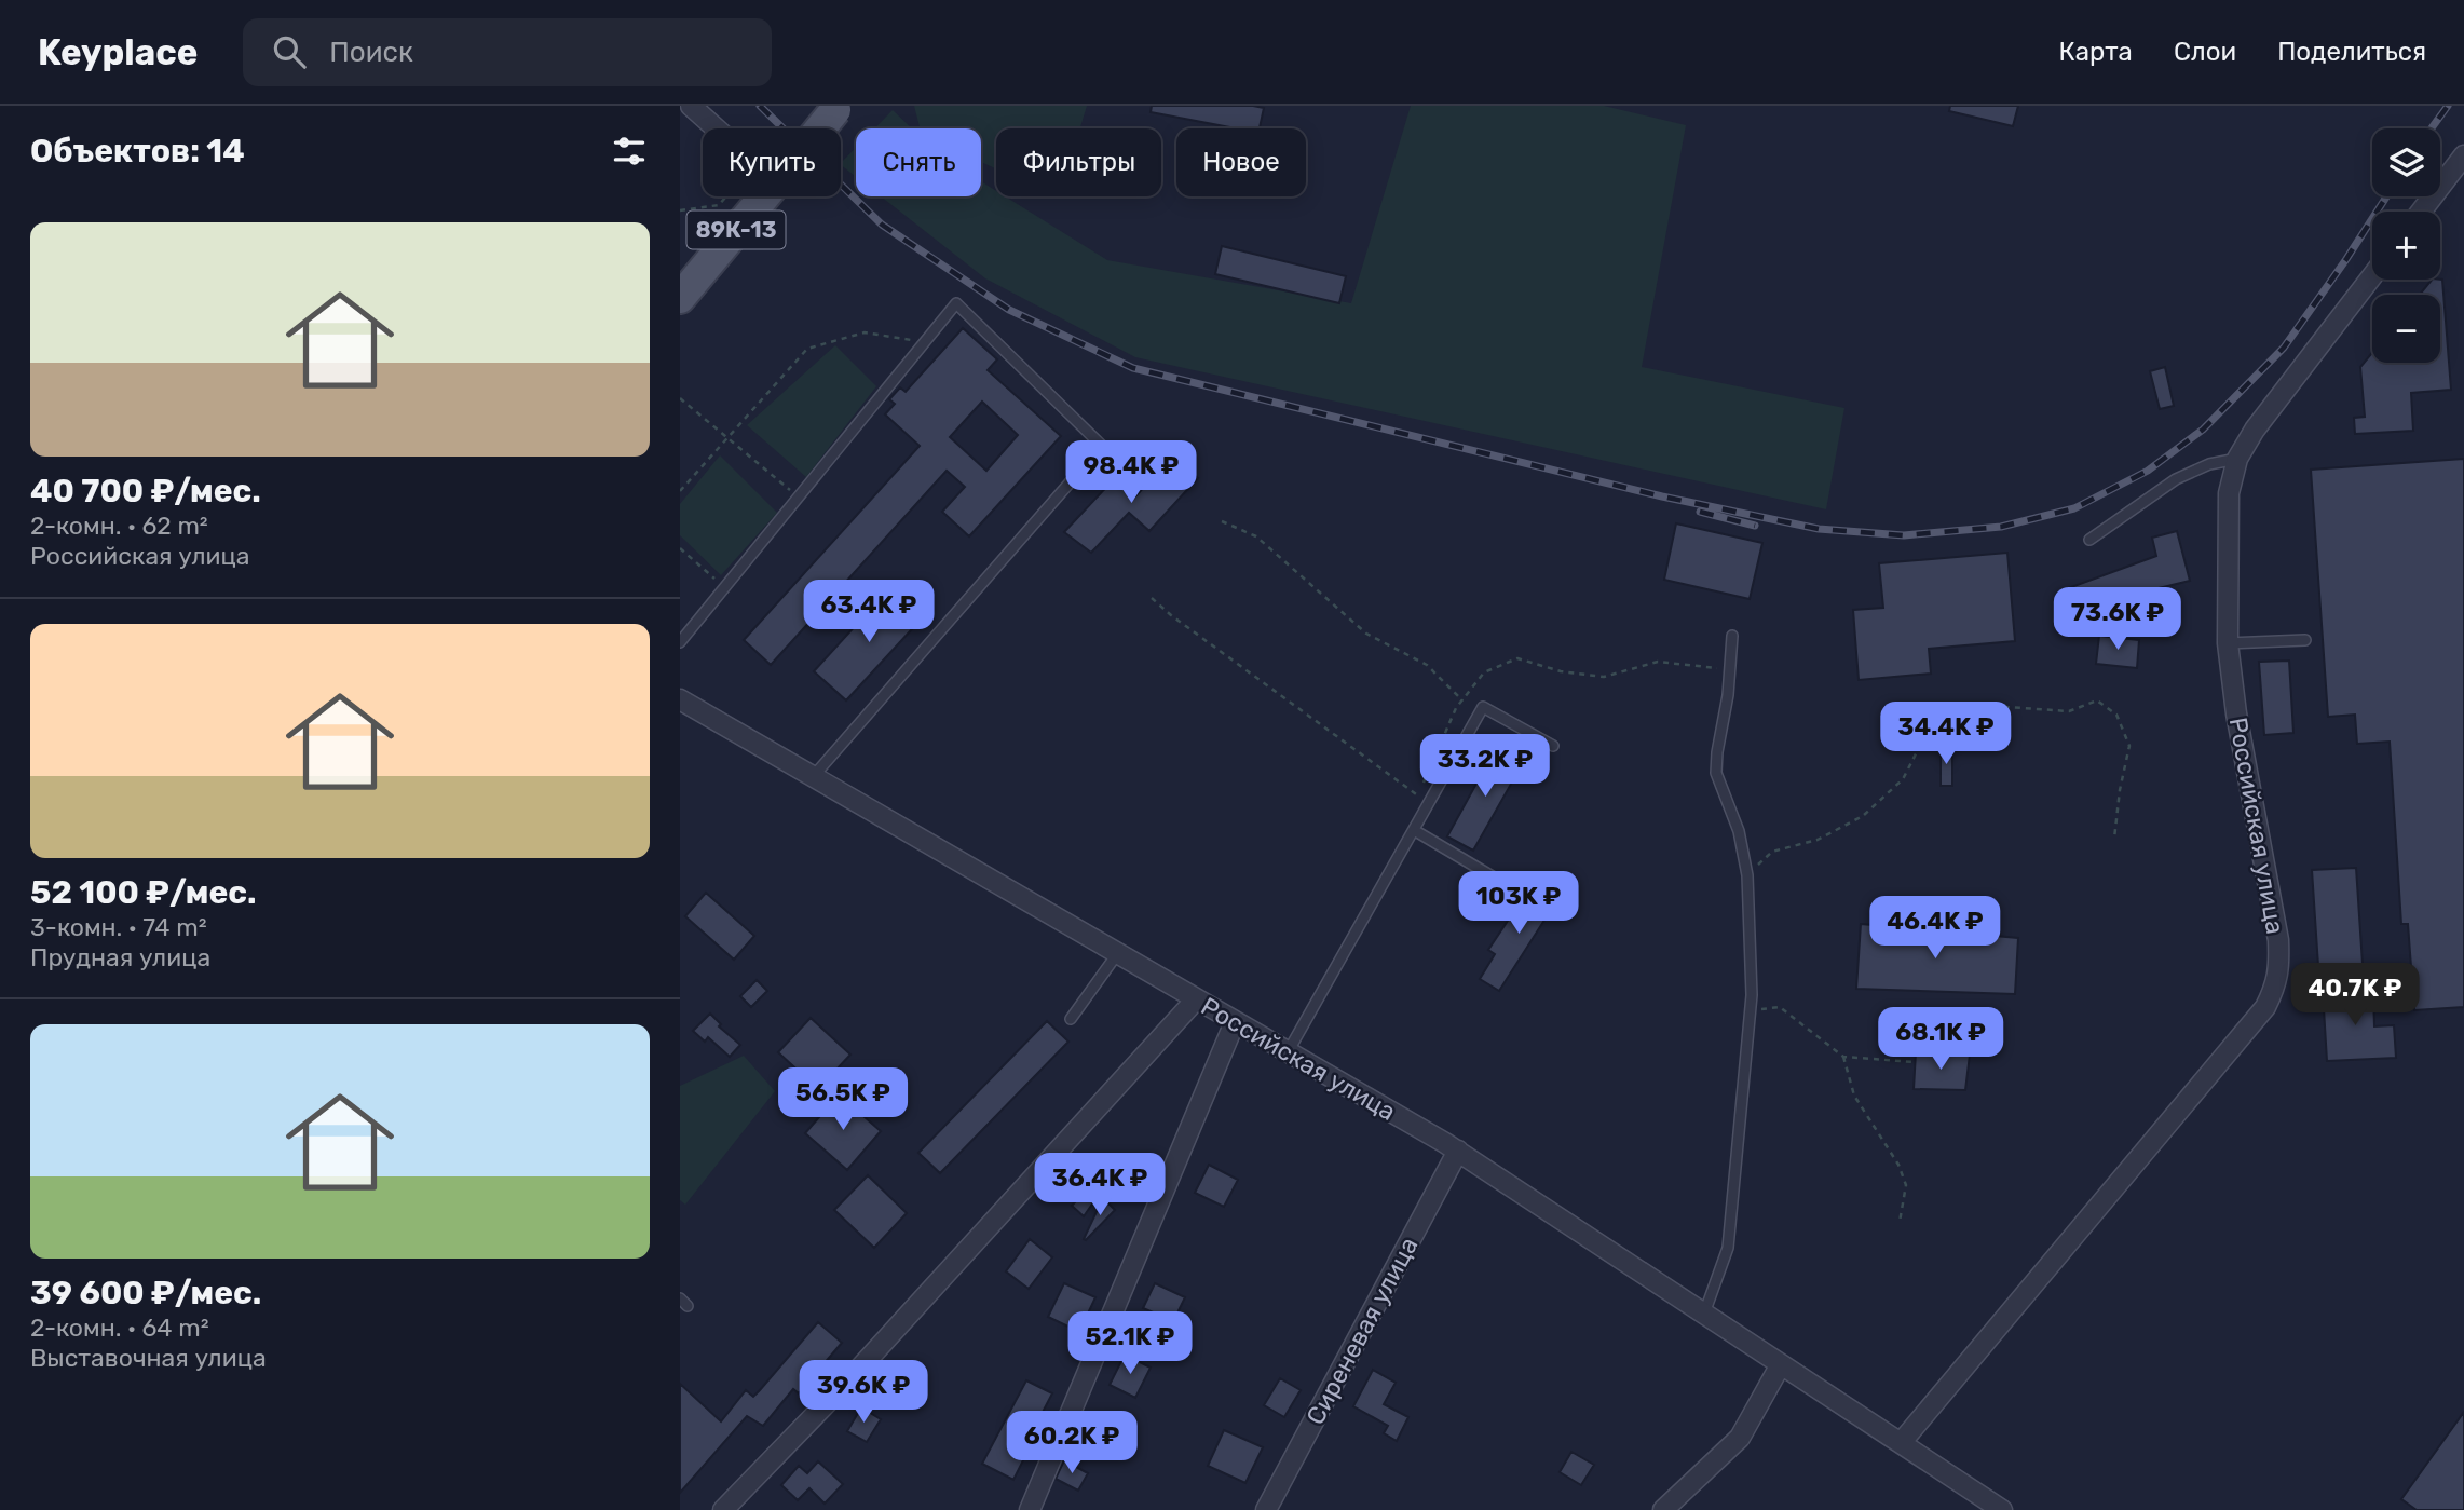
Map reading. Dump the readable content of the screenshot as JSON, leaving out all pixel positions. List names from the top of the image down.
{
  "streets": {
    "main road": ["89К-13"],
    "street": ["Российская улица", "Сиреневая улица"]
  },
  "crossings": [
    ["Российская улица", "Сиреневая улица"]
  ],
  "page": {
    "header": "Keyplace",
    "search": "Поиск",
    "nav": ["Карта", "Слои", "Поделиться"],
    "heading": "Объектов: 14",
    "map_buttons": ["+", "−"],
    "chip": [
      "Купить",
      "Снять",
      "Фильтры",
      "Новое"
    ],
    "list": [
      {
        "name": "40 700 ₽/мес.",
        "note": "2-комн. · 62 m² · Российская улица"
      },
      {
        "name": "52 100 ₽/мес.",
        "note": "3-комн. · 74 m² · Прудная улица"
      },
      {
        "name": "39 600 ₽/мес.",
        "note": "2-комн. · 64 m² · Выставочная улица"
      }
    ],
    "price": [
      "98.4K ₽",
      "63.4K ₽",
      "73.6K ₽",
      "34.4K ₽",
      "33.2K ₽",
      "103K ₽",
      "46.4K ₽",
      "40.7K ₽",
      "68.1K ₽",
      "56.5K ₽",
      "36.4K ₽",
      "52.1K ₽",
      "39.6K ₽",
      "60.2K ₽"
    ]
  }
}
